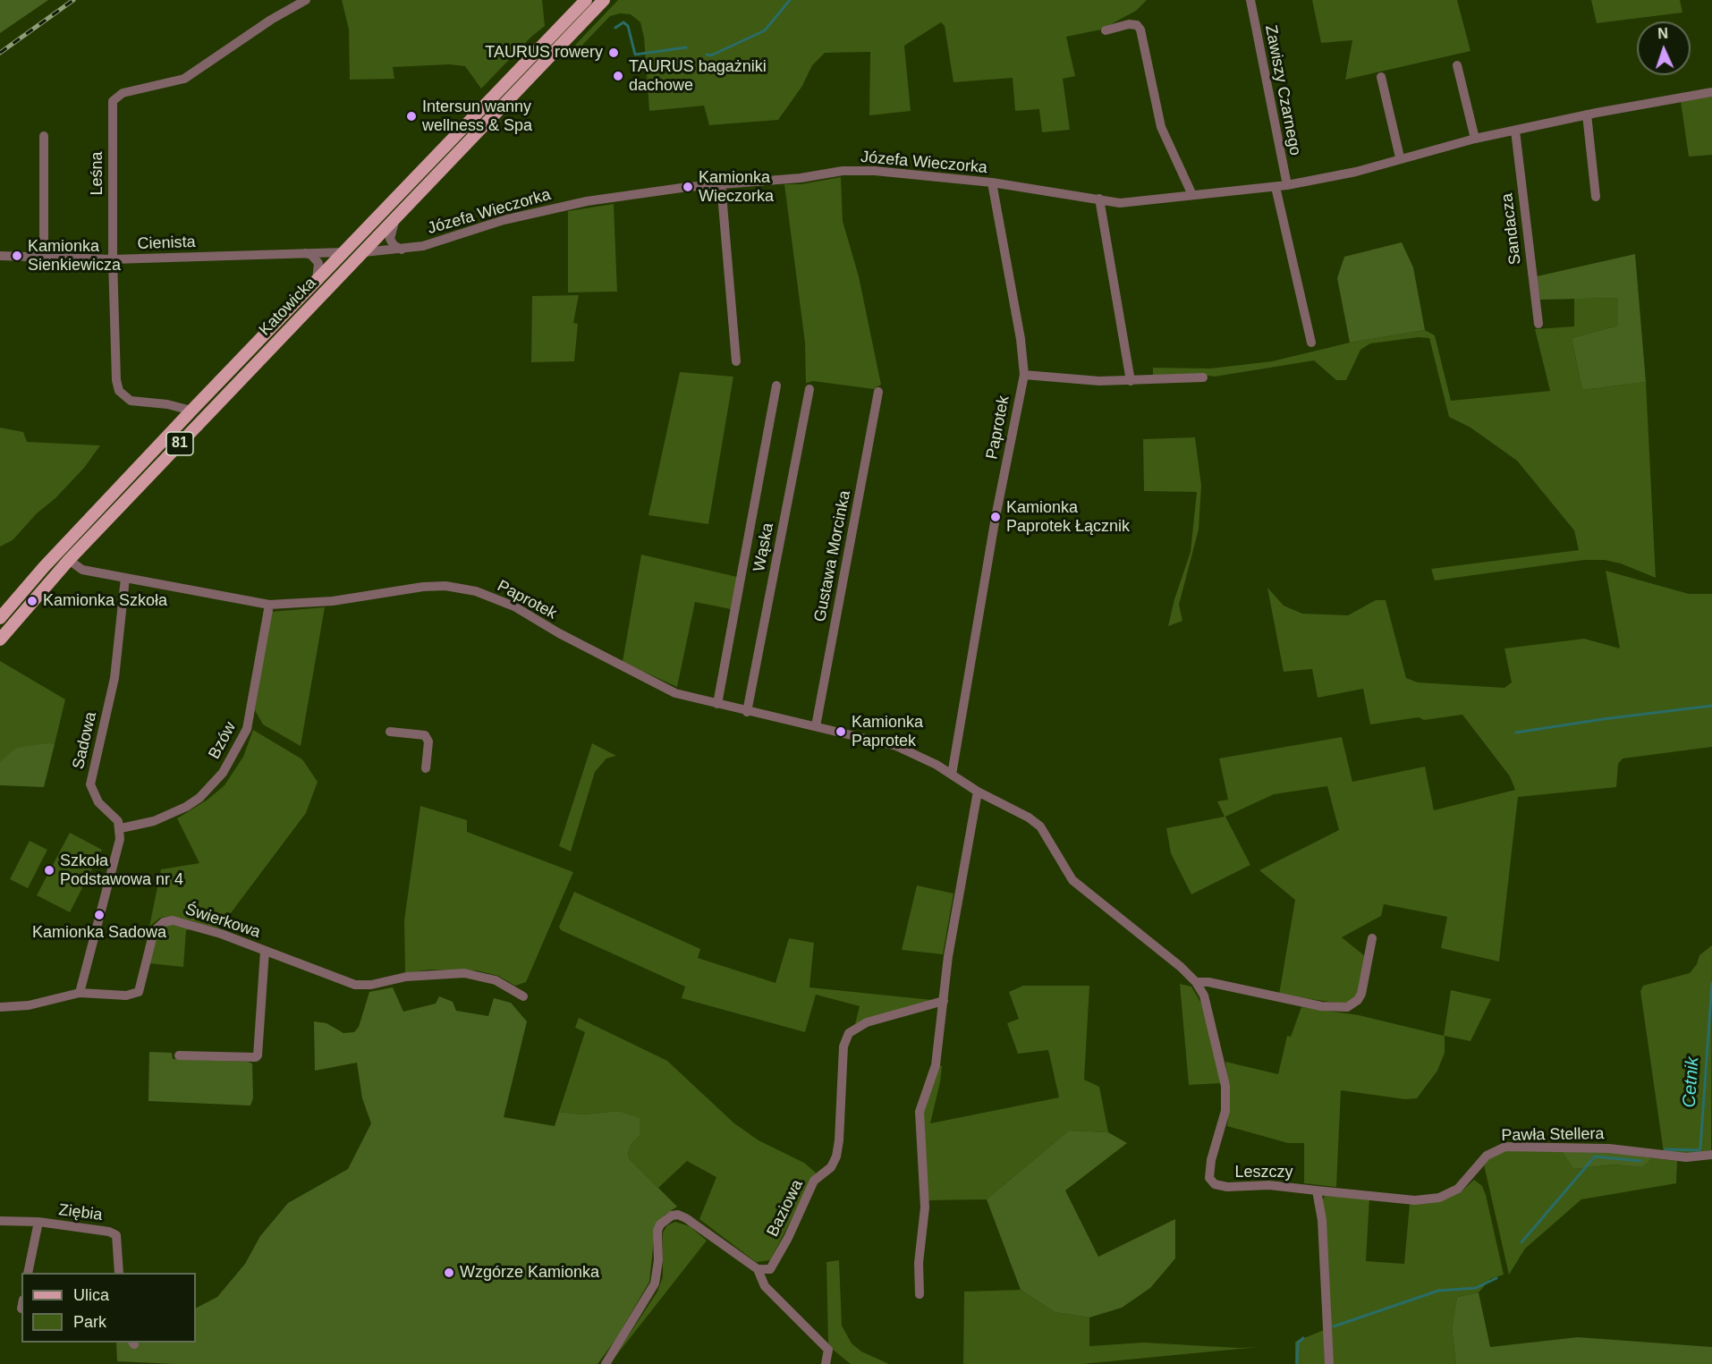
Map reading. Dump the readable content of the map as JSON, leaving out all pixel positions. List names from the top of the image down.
{
  "streets": {
    "main road": ["Katowicka", "81"],
    "street": [
      "Zawiszy Czarnego",
      "Józefa Wieczorka",
      "Leśna",
      "Sandacza",
      "Cienista",
      "Paprotek",
      "Wąska",
      "Gustawa Morcinka",
      "Sadowa",
      "Bzów",
      "Świerkowa",
      "Pawła Stellera",
      "Leszczy",
      "Baziowa",
      "Ziębia"
    ]
  },
  "crossings": [
    ["Zawiszy Czarnego", "Józefa Wieczorka"],
    ["Józefa Wieczorka", "Katowicka"],
    ["Józefa Wieczorka", "Paprotek"],
    ["Leśna", "Cienista"],
    ["Leśna", "Katowicka"],
    ["Cienista", "Katowicka"],
    ["Katowicka", "Paprotek"],
    ["Paprotek", "Wąska"],
    ["Paprotek", "Gustawa Morcinka"],
    ["Paprotek", "Sadowa"],
    ["Paprotek", "Bzów"],
    ["Paprotek", "Leszczy"],
    ["Sadowa", "Bzów"],
    ["Pawła Stellera", "Leszczy"]
  ],
  "water": ["Cetnik"],
  "places": [
    "TAURUS rowery",
    "TAURUS bagażniki dachowe",
    "Intersun wanny wellness & Spa",
    "Kamionka Wieczorka",
    "Kamionka Sienkiewicza",
    "Kamionka Paprotek Łącznik",
    "Kamionka Szkoła",
    "Kamionka Paprotek",
    "Szkoła Podstawowa nr 4",
    "Kamionka Sadowa",
    "Wzgórze Kamionka"
  ],
  "legend": ["Ulica", "Park"],
  "north": "top"
}
